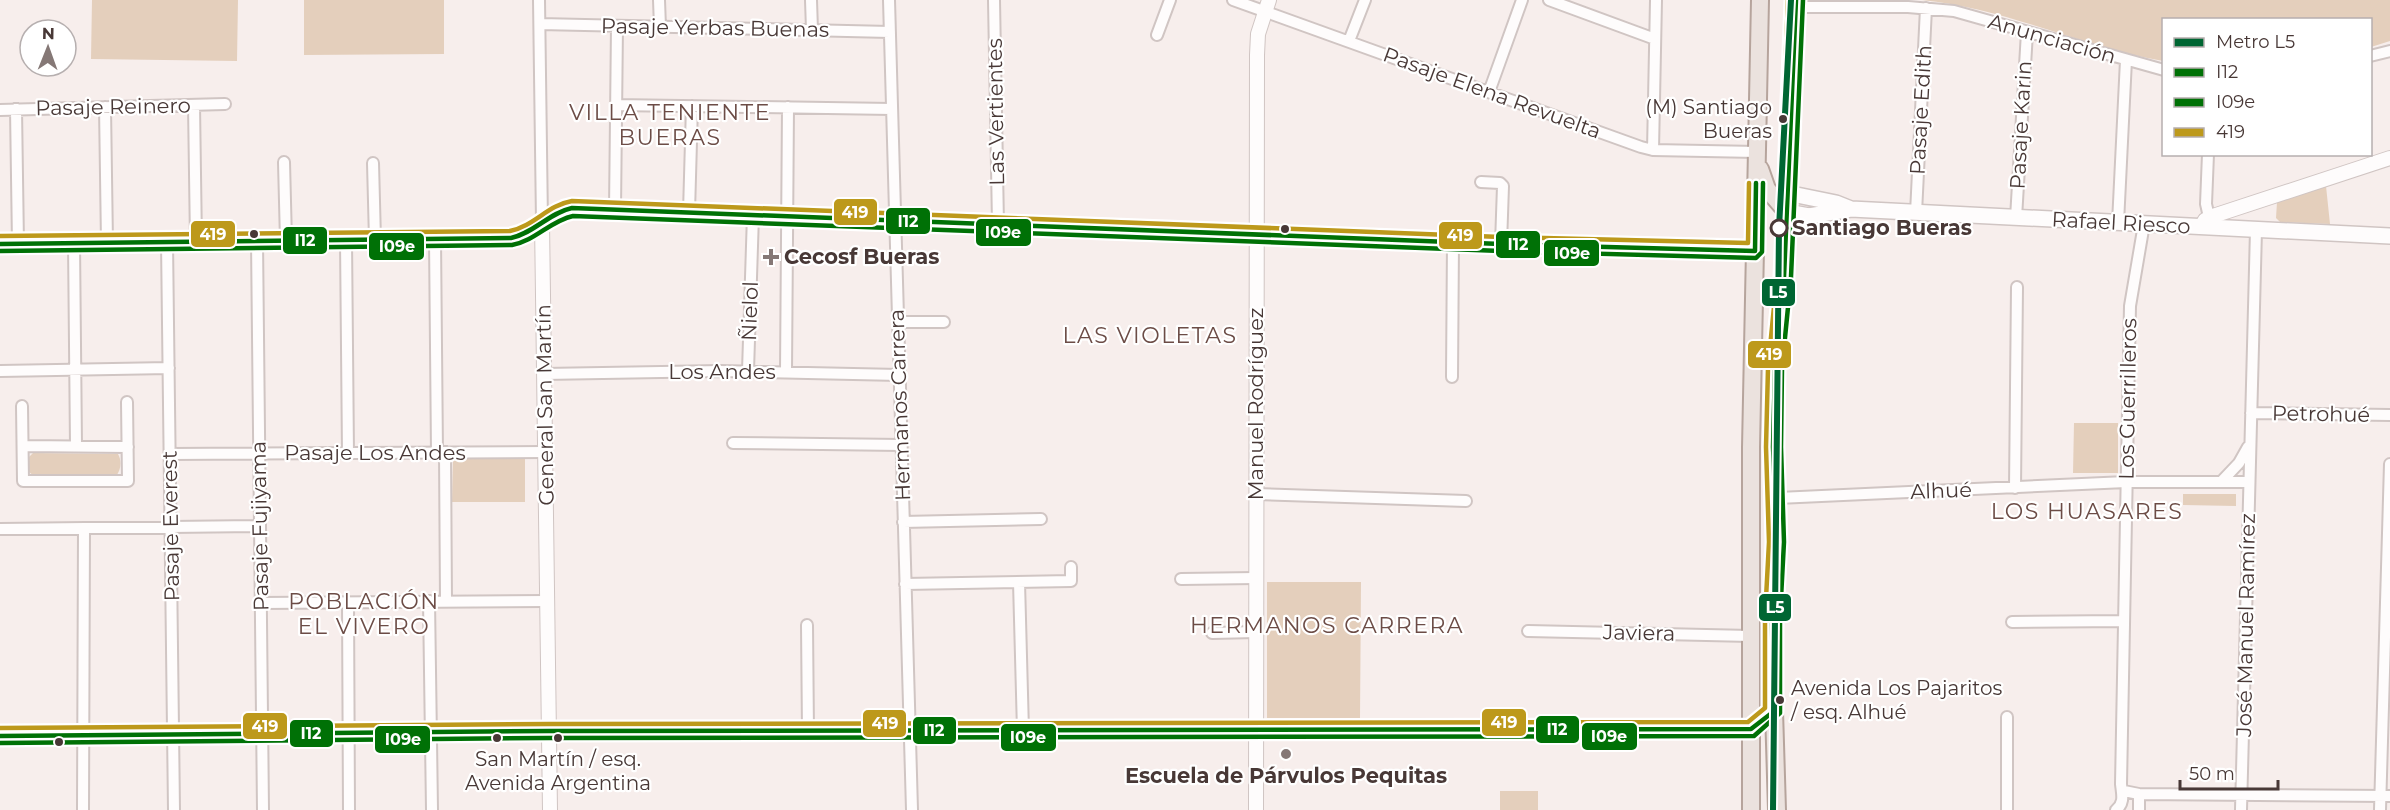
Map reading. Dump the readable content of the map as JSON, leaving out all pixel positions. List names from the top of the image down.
{
  "streets": {
    "main road": ["Rafael Riesco"],
    "street": [
      "Pasaje Yerbas Buenas",
      "Anunciación",
      "Pasaje Elena Revuelta",
      "Pasaje Reinero",
      "Pasaje Edith",
      "Las Vertientes",
      "Pasaje Karin",
      "Ñielol",
      "Los Andes",
      "Los Guerrilleros",
      "Manuel Rodríguez",
      "General San Martín",
      "Hermanos Carrera",
      "Petrohué",
      "Pasaje Los Andes",
      "Alhué",
      "Pasaje Everest",
      "Pasaje Fujiyama",
      "José Manuel Ramírez",
      "Javiera"
    ]
  },
  "crossings": [
    ["Pasaje Yerbas Buenas", "General San Martín"],
    ["Pasaje Yerbas Buenas", "Hermanos Carrera"],
    ["Anunciación", "Pasaje Edith"],
    ["Anunciación", "Pasaje Karin"],
    ["Pasaje Elena Revuelta", "Manuel Rodríguez"],
    ["Pasaje Edith", "Rafael Riesco"],
    ["Pasaje Karin", "Rafael Riesco"],
    ["Rafael Riesco", "Los Guerrilleros"],
    ["Rafael Riesco", "José Manuel Ramírez"],
    ["Ñielol", "Los Andes"],
    ["Los Andes", "General San Martín"],
    ["Los Andes", "Hermanos Carrera"],
    ["Los Guerrilleros", "Alhué"],
    ["General San Martín", "Pasaje Los Andes"],
    ["Petrohué", "José Manuel Ramírez"],
    ["Pasaje Los Andes", "Pasaje Everest"],
    ["Pasaje Los Andes", "Pasaje Fujiyama"],
    ["Alhué", "José Manuel Ramírez"]
  ],
  "districts": [
    "VILLA TENIENTE BUERAS",
    "LAS VIOLETAS",
    "LOS HUASARES",
    "POBLACIÓN EL VIVERO",
    "HERMANOS CARRERA"
  ],
  "places": {
    "other": [
      "(M) Santiago Bueras",
      "Santiago Bueras",
      "Avenida Los Pajaritos / esq. Alhué",
      "San Martín / esq. Avenida Argentina",
      "Escuela de Párvulos Pequitas"
    ],
    "health": ["Cecosf Bueras"]
  },
  "lines": [
    "metro line L5",
    "transit line I12",
    "transit line I09e",
    "transit line 419"
  ],
  "legend": [
    "Metro L5",
    "I12",
    "I09e",
    "419"
  ],
  "scale_bar": "50 m",
  "north": "top"
}
